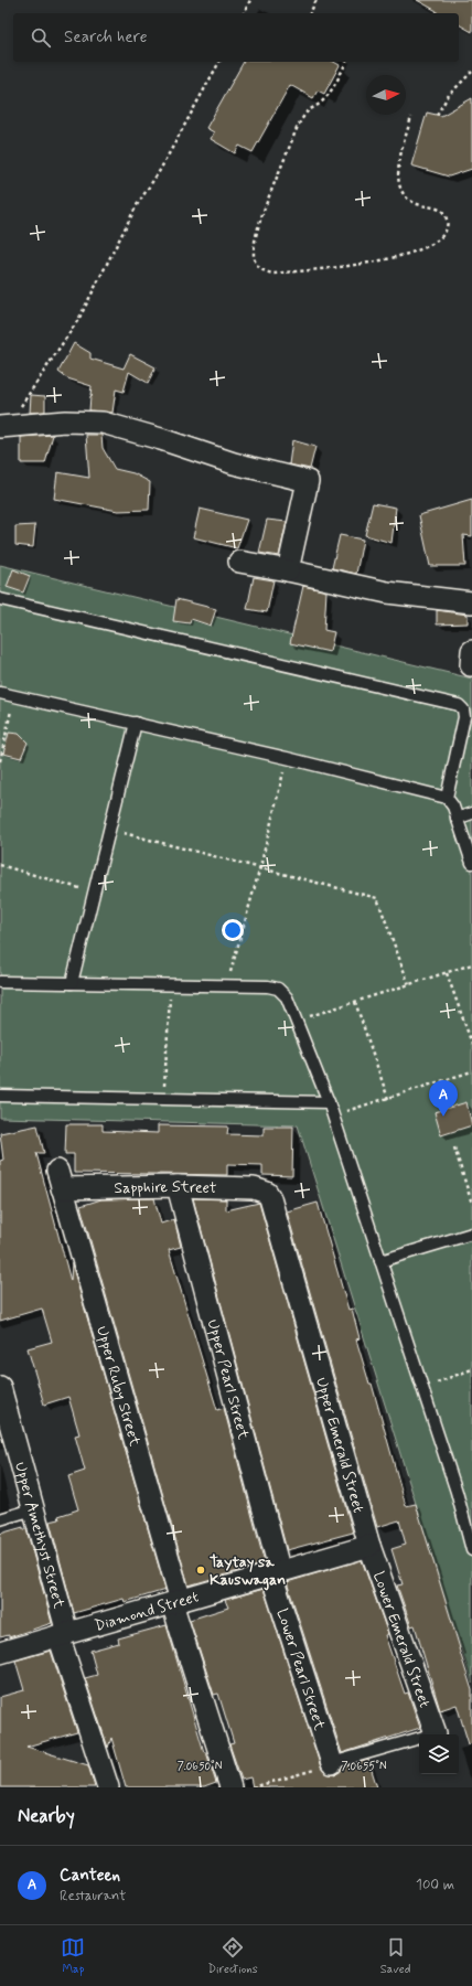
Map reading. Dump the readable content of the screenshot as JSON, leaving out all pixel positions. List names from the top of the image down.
{
  "streets": {
    "street": [
      "Sapphire Street",
      "Upper Pearl Street",
      "Upper Ruby Street",
      "Upper Emerald Street",
      "Upper Amethyst Street",
      "Diamond Street",
      "Lower Emerald Street",
      "Lower Pearl Street"
    ]
  },
  "crossings": [
    ["Sapphire Street", "Upper Pearl Street"],
    ["Sapphire Street", "Upper Ruby Street"],
    ["Sapphire Street", "Upper Emerald Street"],
    ["Upper Pearl Street", "Diamond Street"],
    ["Upper Pearl Street", "Lower Pearl Street"],
    ["Upper Ruby Street", "Diamond Street"],
    ["Upper Emerald Street", "Diamond Street"],
    ["Upper Emerald Street", "Lower Emerald Street"],
    ["Upper Amethyst Street", "Diamond Street"],
    ["Diamond Street", "Lower Emerald Street"],
    ["Diamond Street", "Lower Pearl Street"]
  ],
  "places": ["Taytay sa Kauswagan"],
  "north": "right",
  "page": {
    "search": "Search here",
    "pins": "A",
    "heading": "Nearby",
    "list": [
      {
        "mark": "A",
        "name": "Canteen",
        "note": "Restaurant",
        "value": "100 m"
      }
    ],
    "nav": ["Map", "Directions", "Saved"]
  },
  "coordinates": ["7.0650°N", "7.0655°N"]
}
